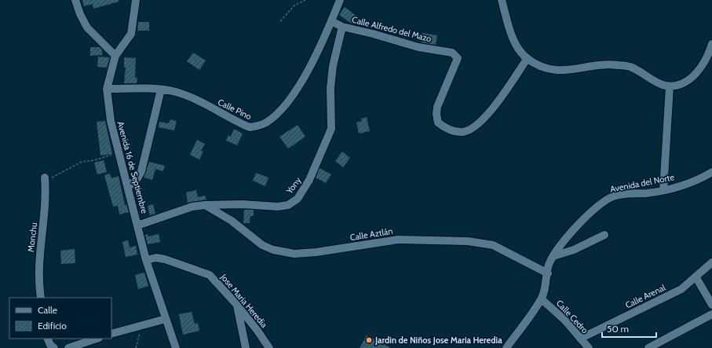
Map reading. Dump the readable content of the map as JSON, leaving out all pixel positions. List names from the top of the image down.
{
  "streets": {
    "street": [
      "Calle Alfredo del Mazo",
      "Calle Pino",
      "Avenida 16 de Septiembre",
      "Avenida del Norte",
      "Yony",
      "Calle Aztlán",
      "Monchu",
      "Calle Arenal",
      "Jose Maria Heredia",
      "Calle Cedro"
    ]
  },
  "crossings": [
    ["Calle Alfredo del Mazo", "Calle Pino"],
    ["Calle Alfredo del Mazo", "Yony"],
    ["Calle Pino", "Avenida 16 de Septiembre"],
    ["Avenida 16 de Septiembre", "Yony"],
    ["Avenida 16 de Septiembre", "Jose Maria Heredia"],
    ["Avenida del Norte", "Calle Aztlán"],
    ["Avenida del Norte", "Calle Cedro"],
    ["Yony", "Calle Aztlán"],
    ["Calle Arenal", "Calle Cedro"]
  ],
  "places": ["Jardin de Niños Jose Maria Heredia"],
  "legend": ["Calle", "Edificio"],
  "scale_bar": "50 m"
}
